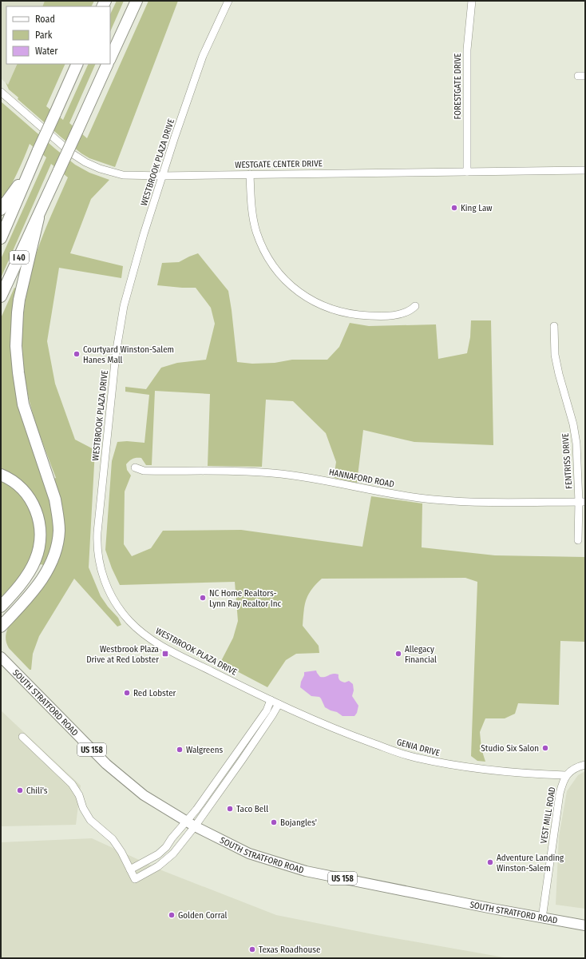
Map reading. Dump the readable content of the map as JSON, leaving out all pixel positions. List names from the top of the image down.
{
  "streets": {
    "highway": ["I 40"],
    "main road": ["SOUTH STRATFORD ROAD", "US 158"],
    "street": [
      "FORESTGATE DRIVE",
      "WESTBROOK PLAZA DRIVE",
      "WESTGATE CENTER DRIVE",
      "FENTRISS DRIVE",
      "HANNAFORD ROAD",
      "GENIA DRIVE",
      "VEST MILL ROAD"
    ]
  },
  "crossings": [
    ["FORESTGATE DRIVE", "WESTGATE CENTER DRIVE"],
    ["WESTBROOK PLAZA DRIVE", "WESTGATE CENTER DRIVE"],
    ["WESTBROOK PLAZA DRIVE", "GENIA DRIVE"],
    ["FENTRISS DRIVE", "HANNAFORD ROAD"],
    ["SOUTH STRATFORD ROAD", "VEST MILL ROAD"],
    ["GENIA DRIVE", "VEST MILL ROAD"]
  ],
  "places": {
    "other": [
      "King Law",
      "Courtyard Winston-Salem Hanes Mall",
      "NC Home Realtors- Lynn Ray Realtor Inc",
      "Allegacy Financial",
      "Red Lobster",
      "Studio Six Salon",
      "Walgreens",
      "Chili's",
      "Taco Bell",
      "Bojangles'",
      "Adventure Landing Winston-Salem",
      "Golden Corral",
      "Texas Roadhouse"
    ],
    "transit": ["Westbrook Plaza Drive at Red Lobster"]
  },
  "legend": ["Road", "Park", "Water"]
}
